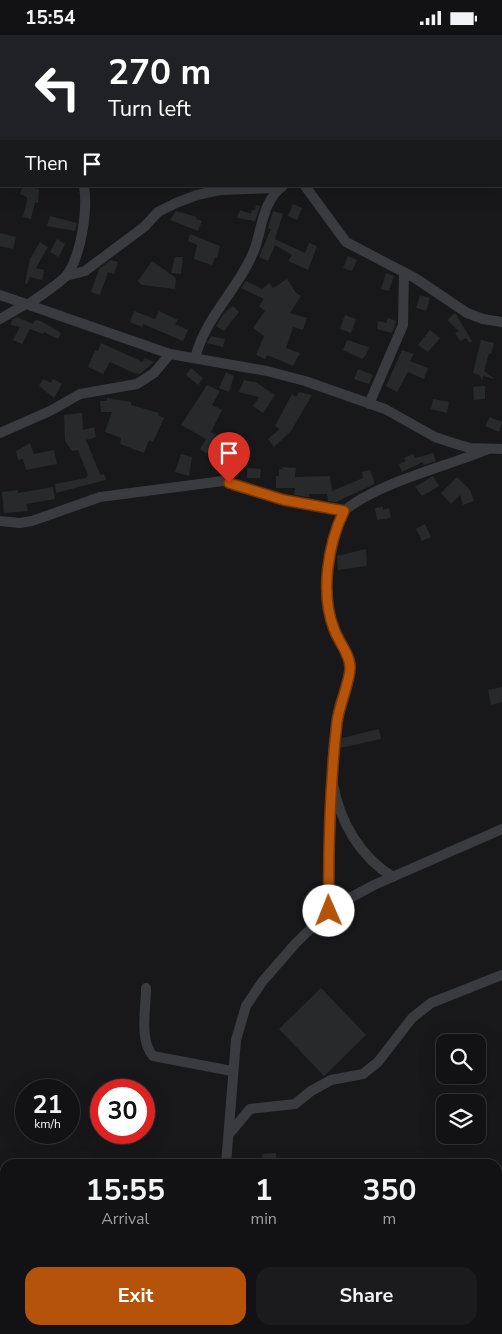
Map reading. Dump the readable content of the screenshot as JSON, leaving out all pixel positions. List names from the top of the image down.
{
  "page": {
    "status": "15:54",
    "turn": ["270 m", "Turn left"],
    "then": "Then",
    "speed": "21 km/h",
    "limit": "30",
    "eta": [
      "15:55",
      "Arrival",
      "1",
      "min",
      "350",
      "m"
    ],
    "buttons": ["Exit", "Share"]
  }
}
